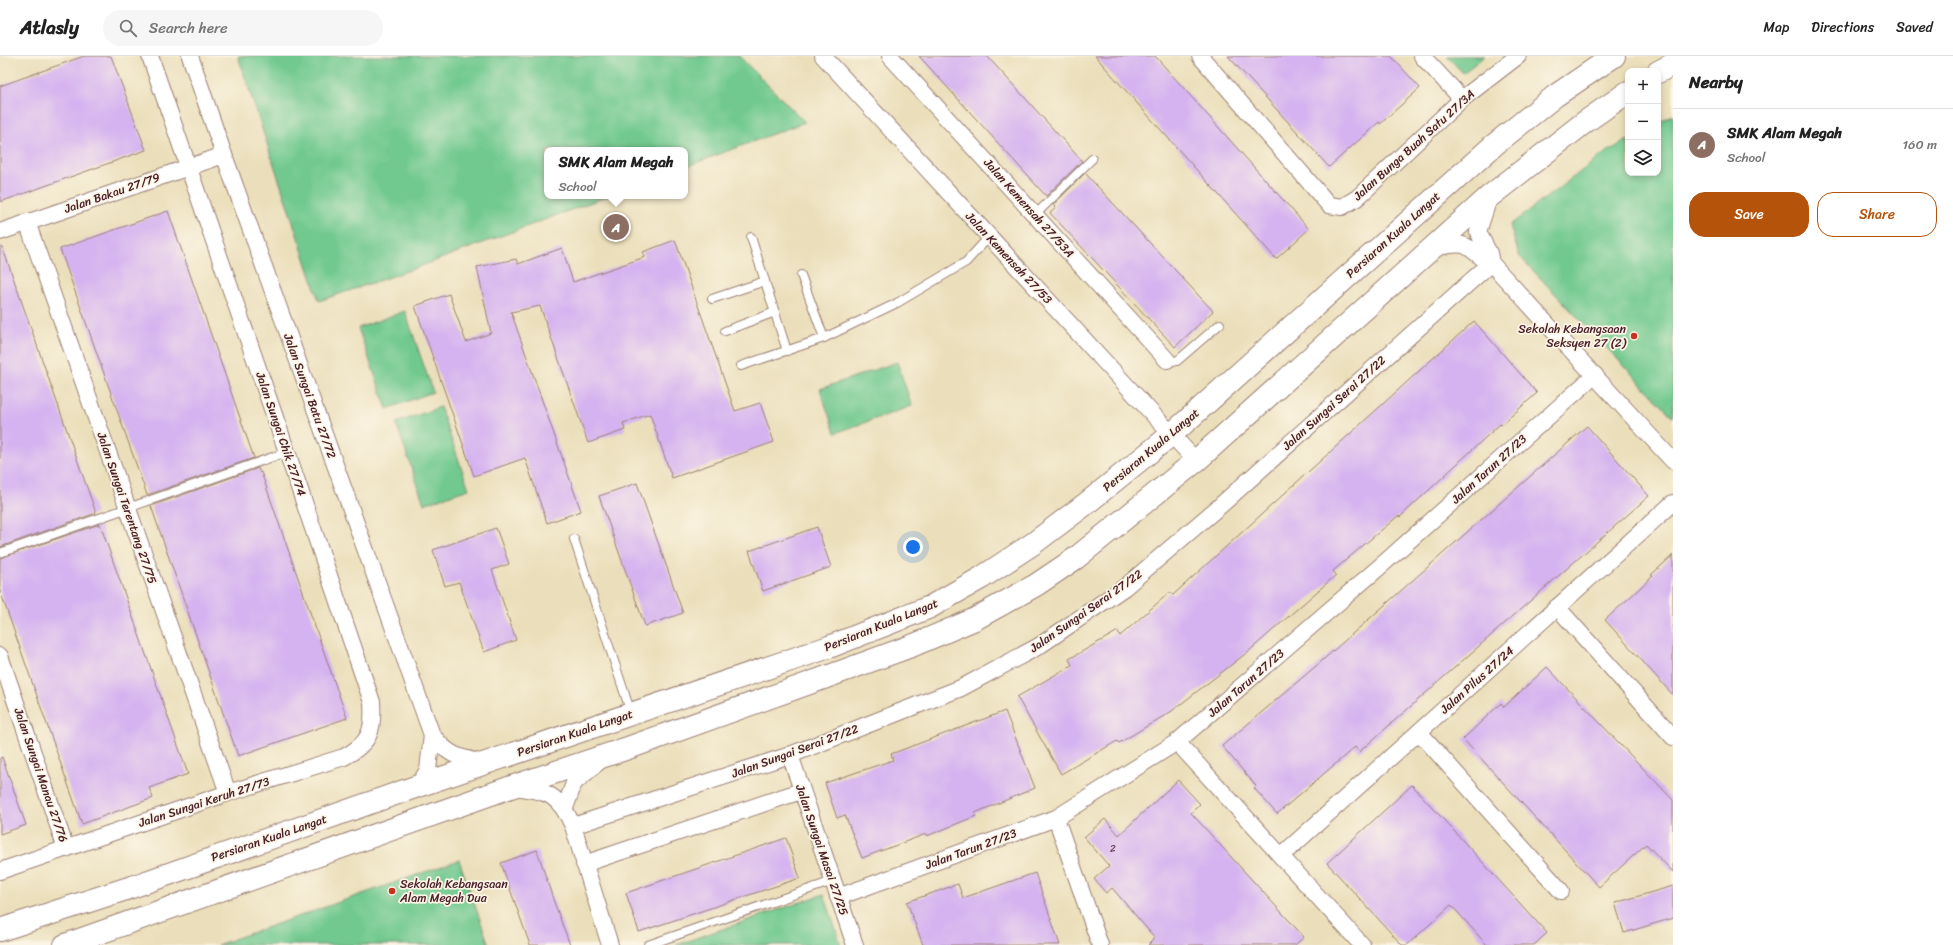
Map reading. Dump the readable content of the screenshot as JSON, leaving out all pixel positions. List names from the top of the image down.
{
  "streets": {
    "main road": ["Persiaran Kuala Langat"],
    "street": [
      "Jalan Bunga Buah Satu 27/3A",
      "Jalan Bakau 27/79",
      "Jalan Kemensah 27/53A",
      "Jalan Kemensah 27/53",
      "Jalan Sungai Batu 27/72",
      "Jalan Sungai Serai 27/22",
      "Jalan Sungai Chik 27/74",
      "Jalan Tarun 27/23",
      "Jalan Sungai Terentang 27/75",
      "Jalan Pilus 27/24",
      "Jalan Sungai Manau 27/76",
      "Jalan Sungai Keruh 27/73",
      "Jalan Sungai Masai 27/25"
    ]
  },
  "crossings": [
    ["Jalan Bakau 27/79", "Jalan Sungai Batu 27/72"],
    ["Jalan Bakau 27/79", "Jalan Sungai Chik 27/74"],
    ["Jalan Bakau 27/79", "Jalan Sungai Terentang 27/75"],
    ["Persiaran Kuala Langat", "Jalan Kemensah 27/53"],
    ["Jalan Sungai Serai 27/22", "Jalan Sungai Masai 27/25"],
    ["Jalan Sungai Chik 27/74", "Jalan Sungai Keruh 27/73"],
    ["Jalan Tarun 27/23", "Jalan Sungai Masai 27/25"],
    ["Jalan Sungai Terentang 27/75", "Jalan Sungai Keruh 27/73"],
    ["Jalan Sungai Manau 27/76", "Jalan Sungai Keruh 27/73"]
  ],
  "places": ["Sekolah Kebangsaan Seksyen 27 (2)", "Sekolah Kebangsaan Alam Megah Dua"],
  "house_numbers": ["2"],
  "page": {
    "header": "Atlasly",
    "search": "Search here",
    "nav": ["Map", "Directions", "Saved"],
    "heading": "Nearby",
    "map_buttons": ["+", "−"],
    "list": [
      {
        "mark": "A",
        "name": "SMK Alam Megah",
        "note": "School",
        "value": "160 m"
      }
    ],
    "popup": ["SMK Alam Megah", "School"],
    "buttons": ["Save", "Share"],
    "pins": "A"
  }
}
